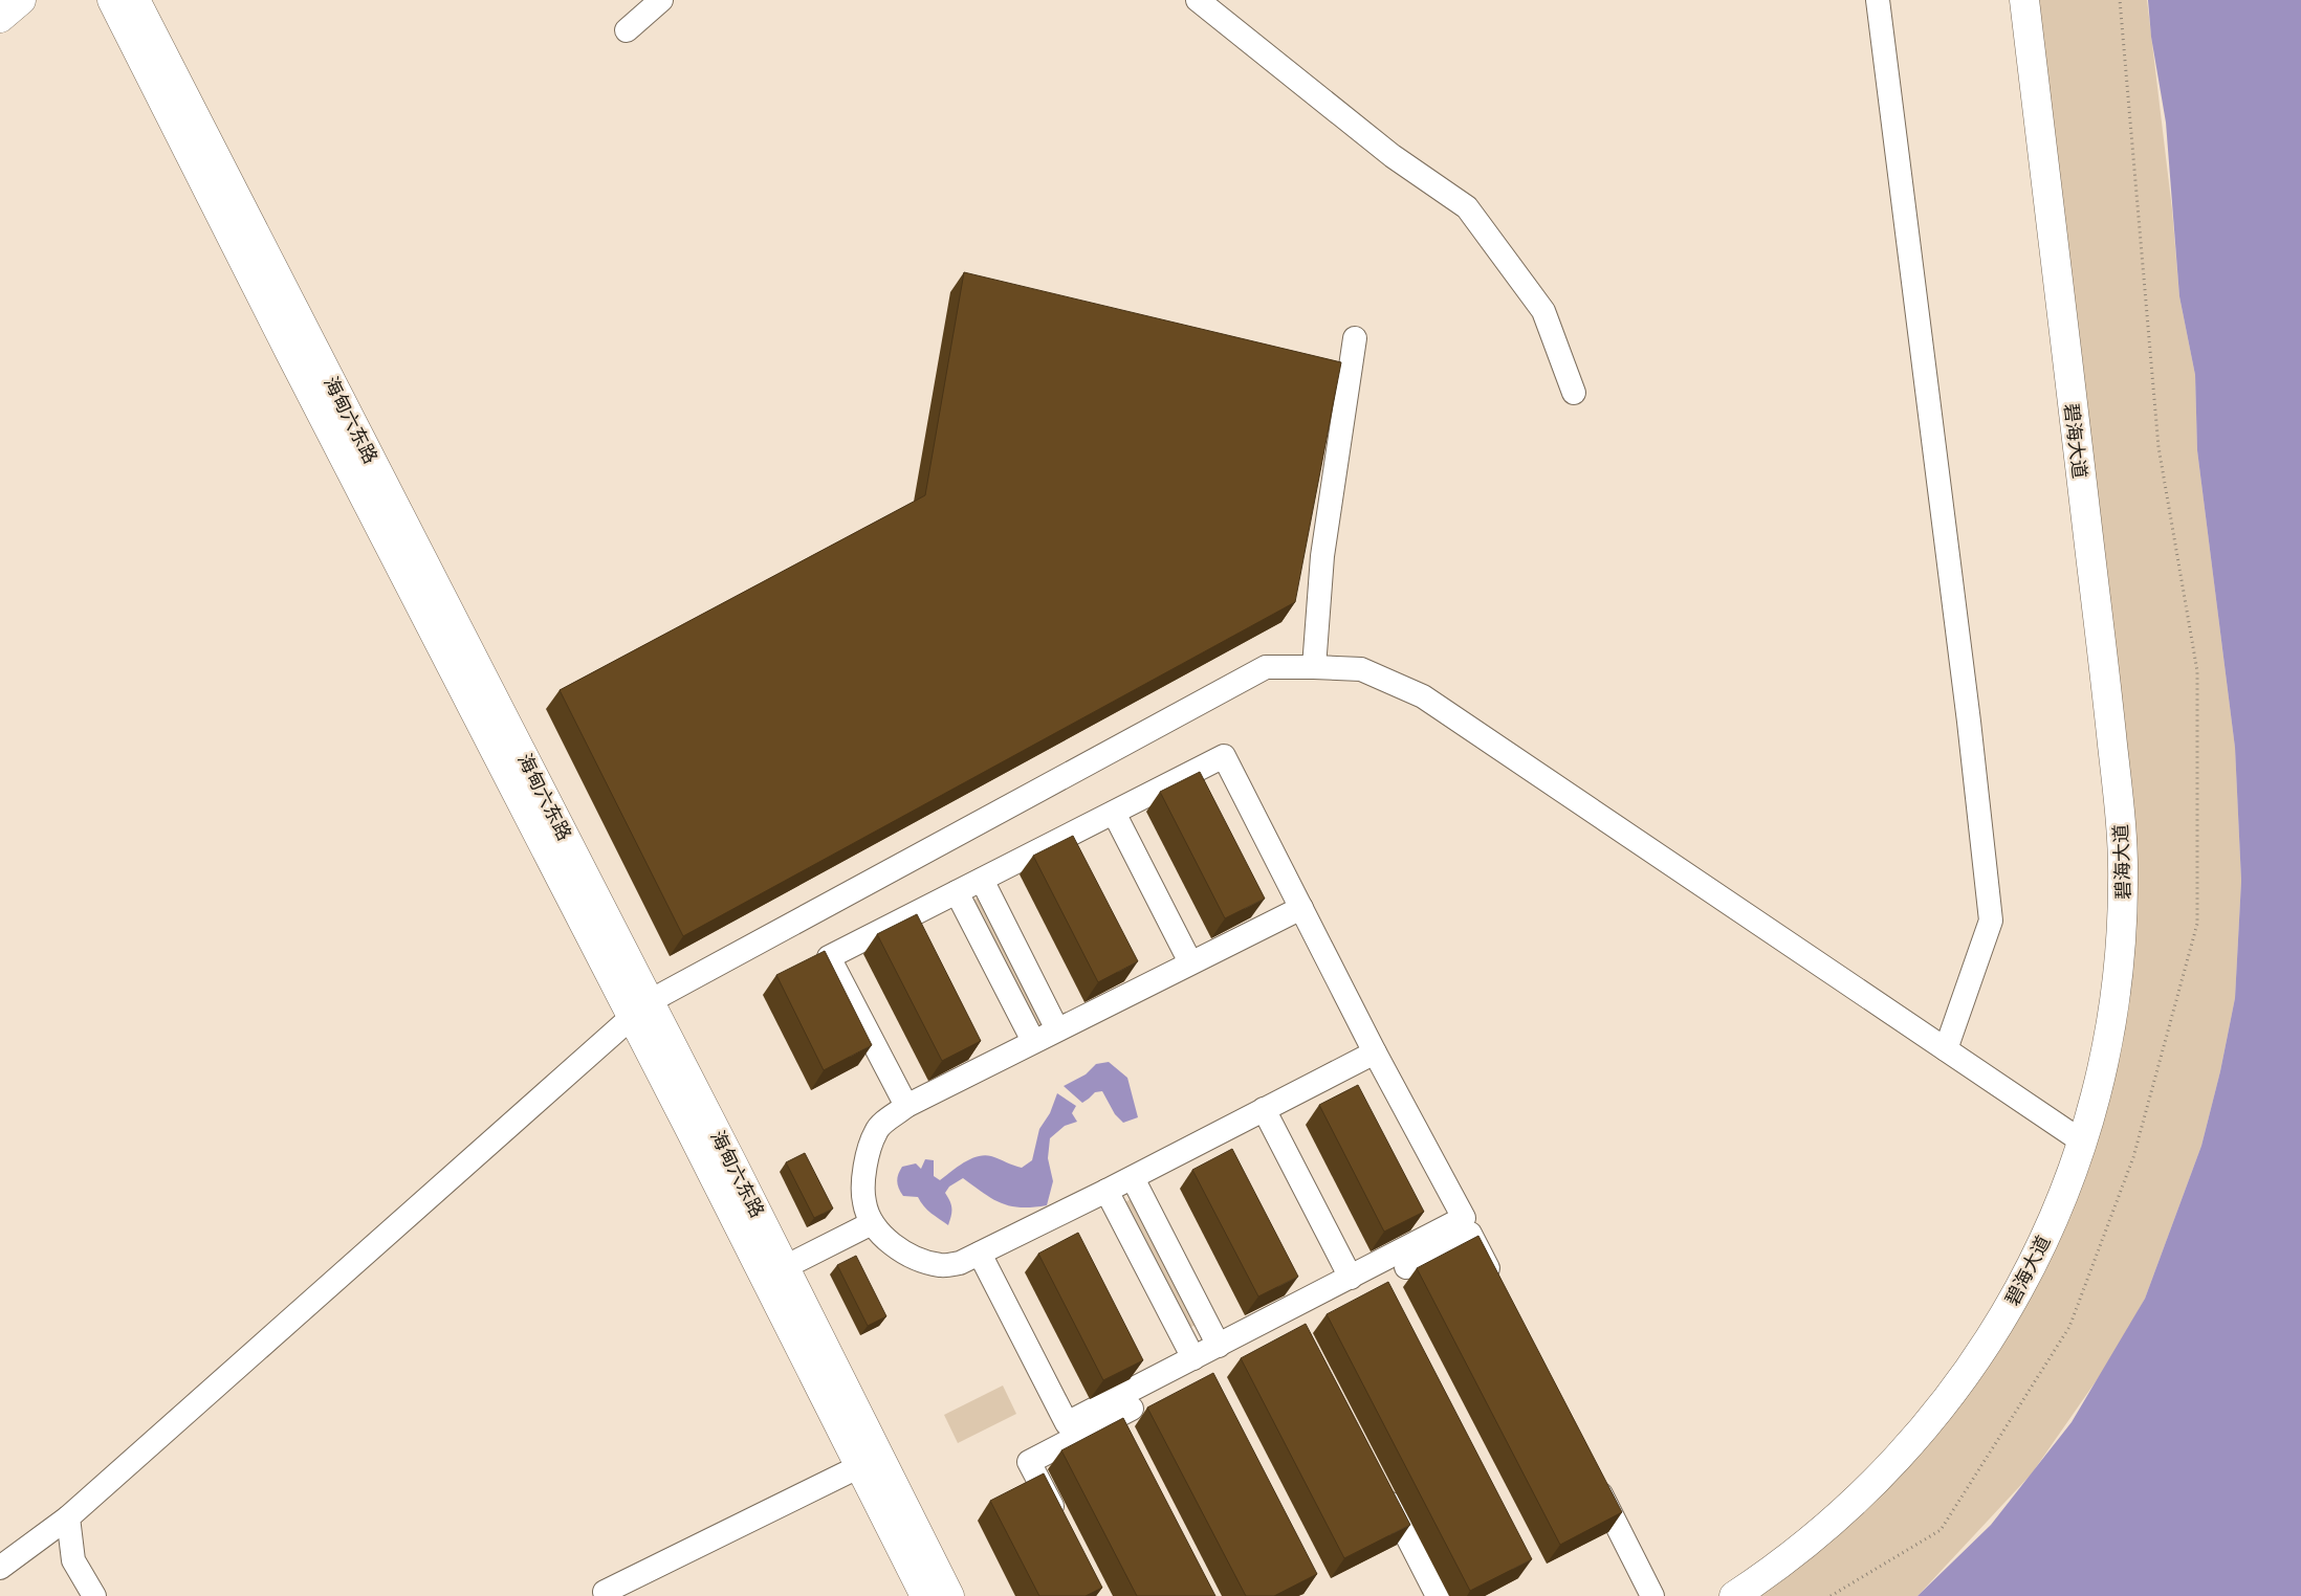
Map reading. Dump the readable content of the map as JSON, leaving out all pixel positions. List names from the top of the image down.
{
  "streets": {
    "main road": ["海甸六东路", "碧海大道"]
  }
}
